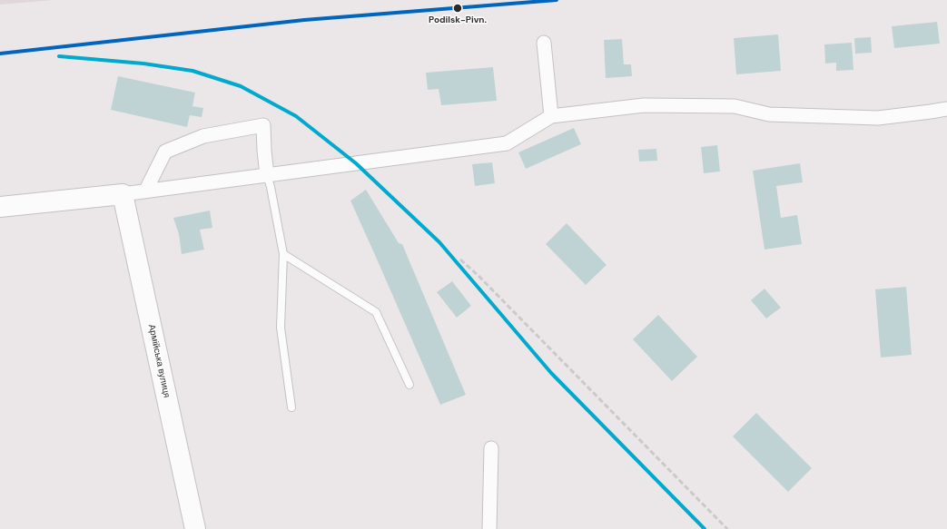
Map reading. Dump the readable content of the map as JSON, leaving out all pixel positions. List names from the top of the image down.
{
  "streets": {
    "main road": ["Армійська вулиця"]
  },
  "places": ["Podilsk-Pivn."]
}
